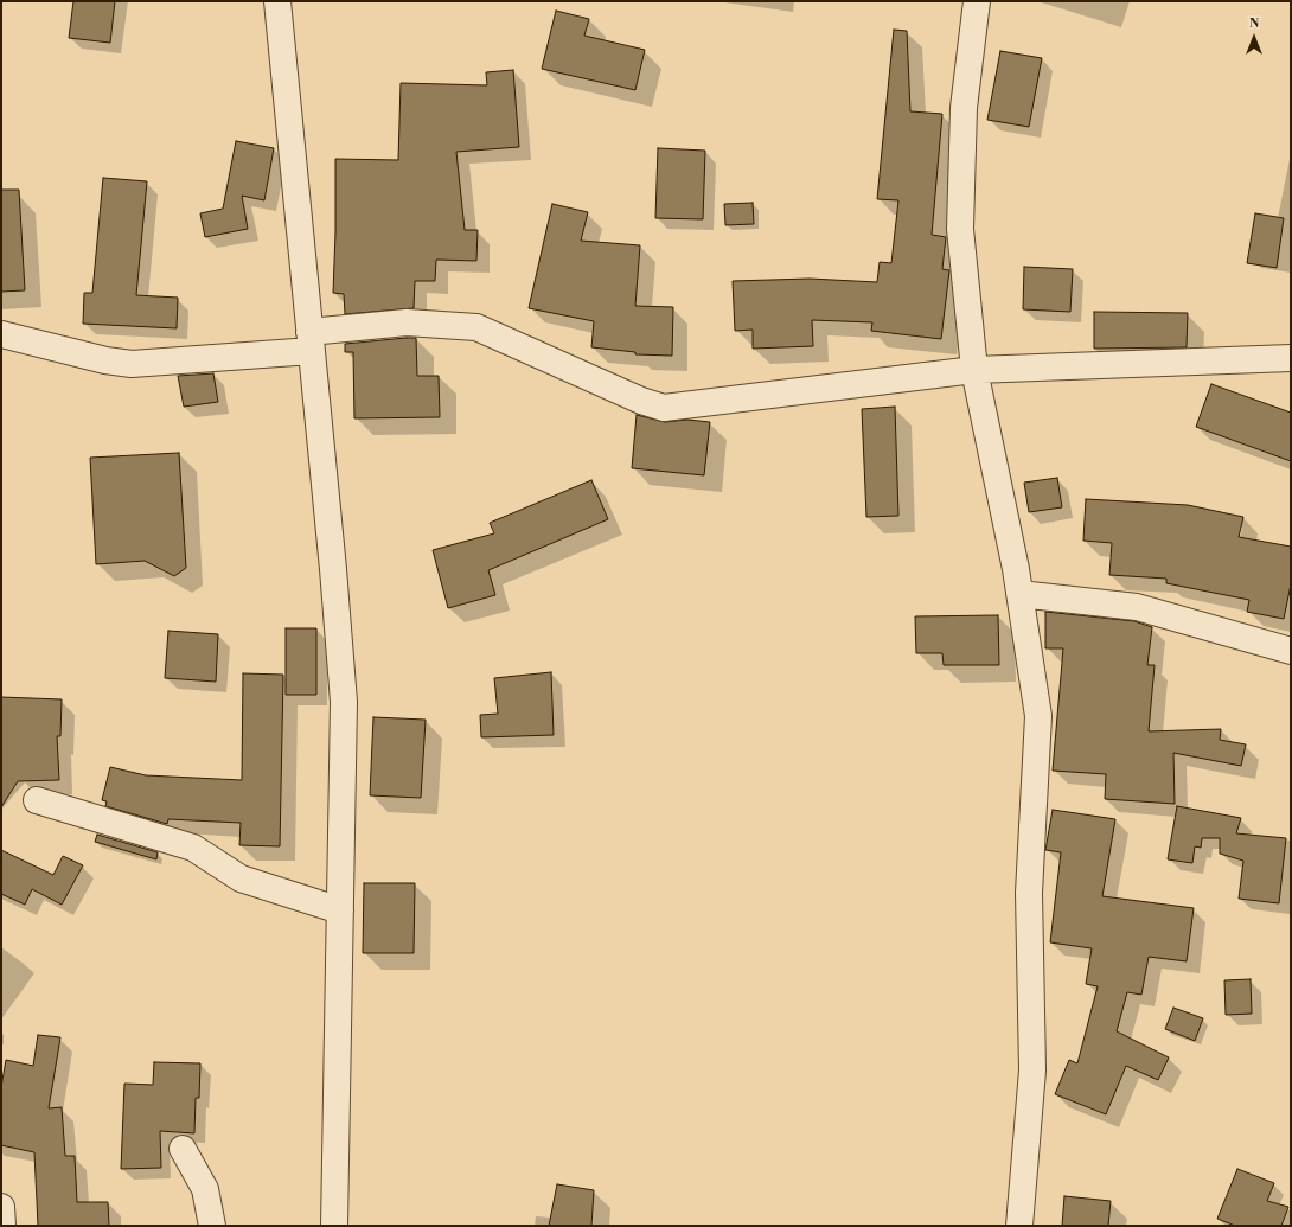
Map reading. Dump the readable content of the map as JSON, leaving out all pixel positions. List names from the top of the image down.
{
  "north": "top"
}
